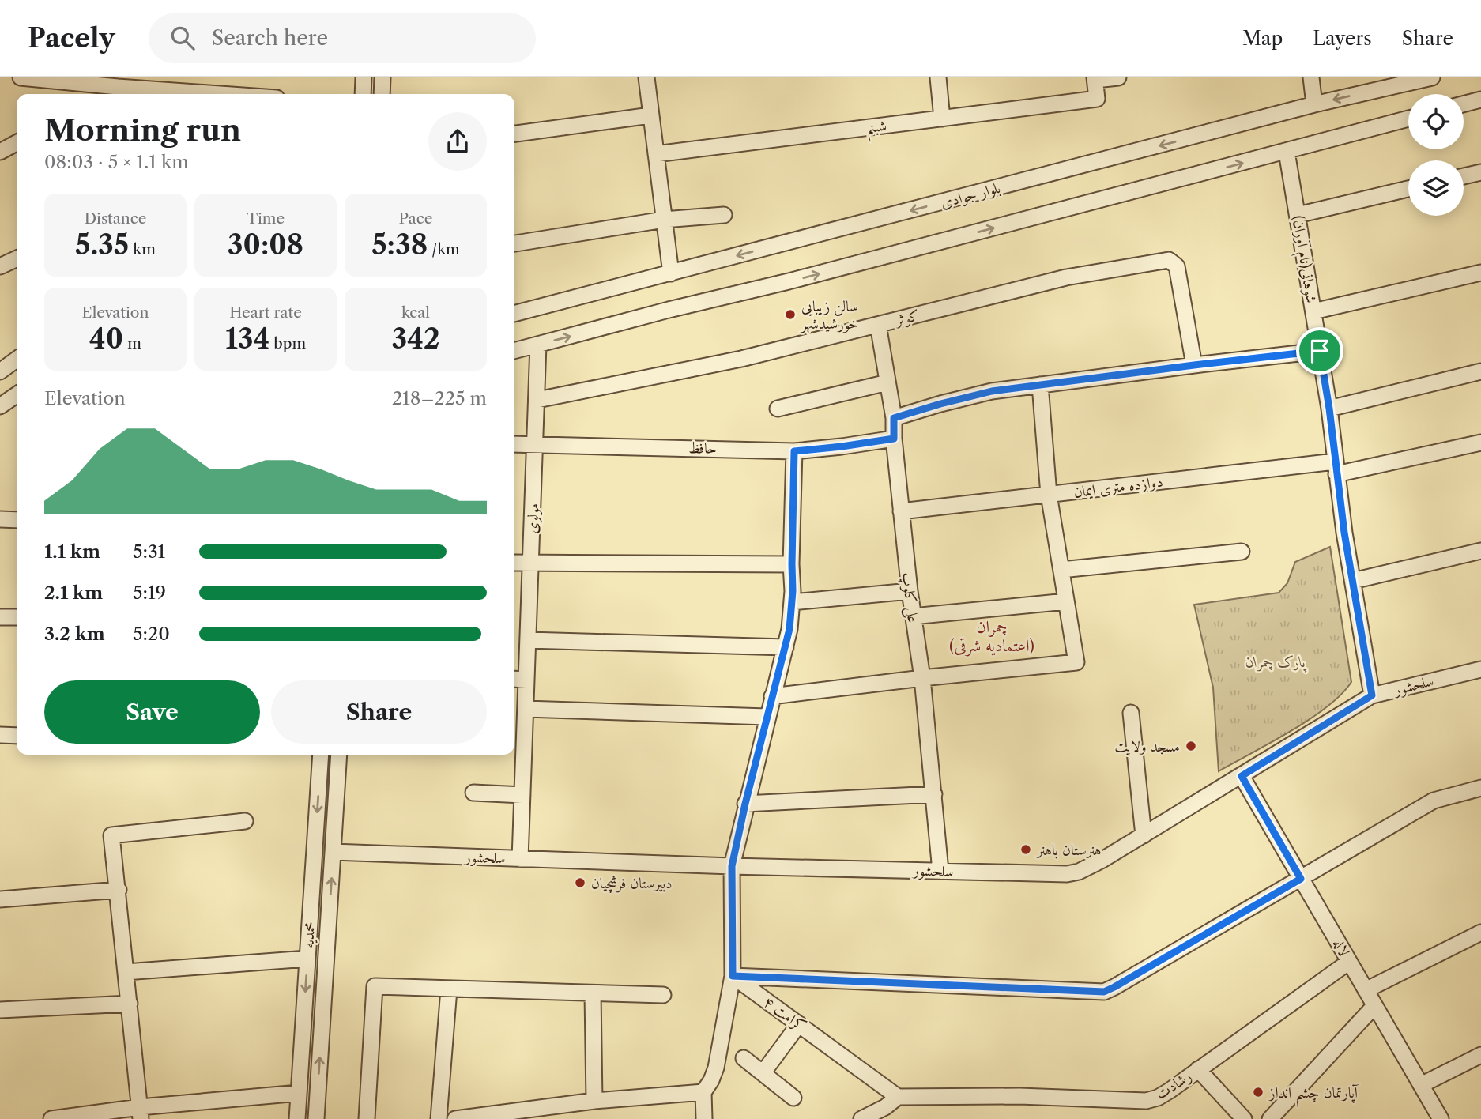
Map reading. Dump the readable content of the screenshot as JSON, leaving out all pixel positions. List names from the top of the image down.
{
  "streets": {
    "street": [
      "شبنم",
      "بلوار جوادی",
      "شوهانی(نام آوران)",
      "کوثر",
      "حافظ",
      "دوازده متری ایمان",
      "مولوی",
      "علی کلوپ",
      "سلحشور",
      "محمدیه",
      "لاله",
      "کرامت ۴",
      "رشادت"
    ]
  },
  "crossings": [
    ["شوهانی(نام آوران)", "دوازده متری ایمان"],
    ["شوهانی(نام آوران)", "سلحشور"],
    ["کوثر", "مولوی"],
    ["کوثر", "علی کلوپ"],
    ["حافظ", "مولوی"],
    ["حافظ", "علی کلوپ"],
    ["دوازده متری ایمان", "علی کلوپ"],
    ["مولوی", "سلحشور"],
    ["علی کلوپ", "سلحشور"],
    ["سلحشور", "محمدیه"],
    ["سلحشور", "لاله"],
    ["لاله", "رشادت"],
    ["کرامت ۴", "رشادت"]
  ],
  "districts": ["چمران (اعتمادیه شرقی)"],
  "parks": ["پارک چمران"],
  "places": [
    "سالن زیبایی خورشیدشهر",
    "مسجد ولایت",
    "هنرستان باهنر",
    "دبیرستان فرشچیان",
    "آپارتمان چشم انداز"
  ],
  "page": {
    "header": "Pacely",
    "search": "Search here",
    "nav": ["Map", "Layers", "Share"],
    "heading": ["Morning run", "08:03 · 5 × 1.1 km"],
    "stats": [
      ["Distance", "5.35 km"],
      ["Time", "30:08"],
      ["Pace", "5:38 /km"],
      ["Elevation", "40 m"],
      ["Heart rate", "134 bpm"],
      ["kcal", "342"]
    ],
    "chart": ["Elevation", "218–225 m"],
    "list": [
      {
        "name": "1.1 km",
        "note": "5:31"
      },
      {
        "name": "2.1 km",
        "note": "5:19"
      },
      {
        "name": "3.2 km",
        "note": "5:20"
      }
    ],
    "buttons": ["Save", "Share"]
  }
}
